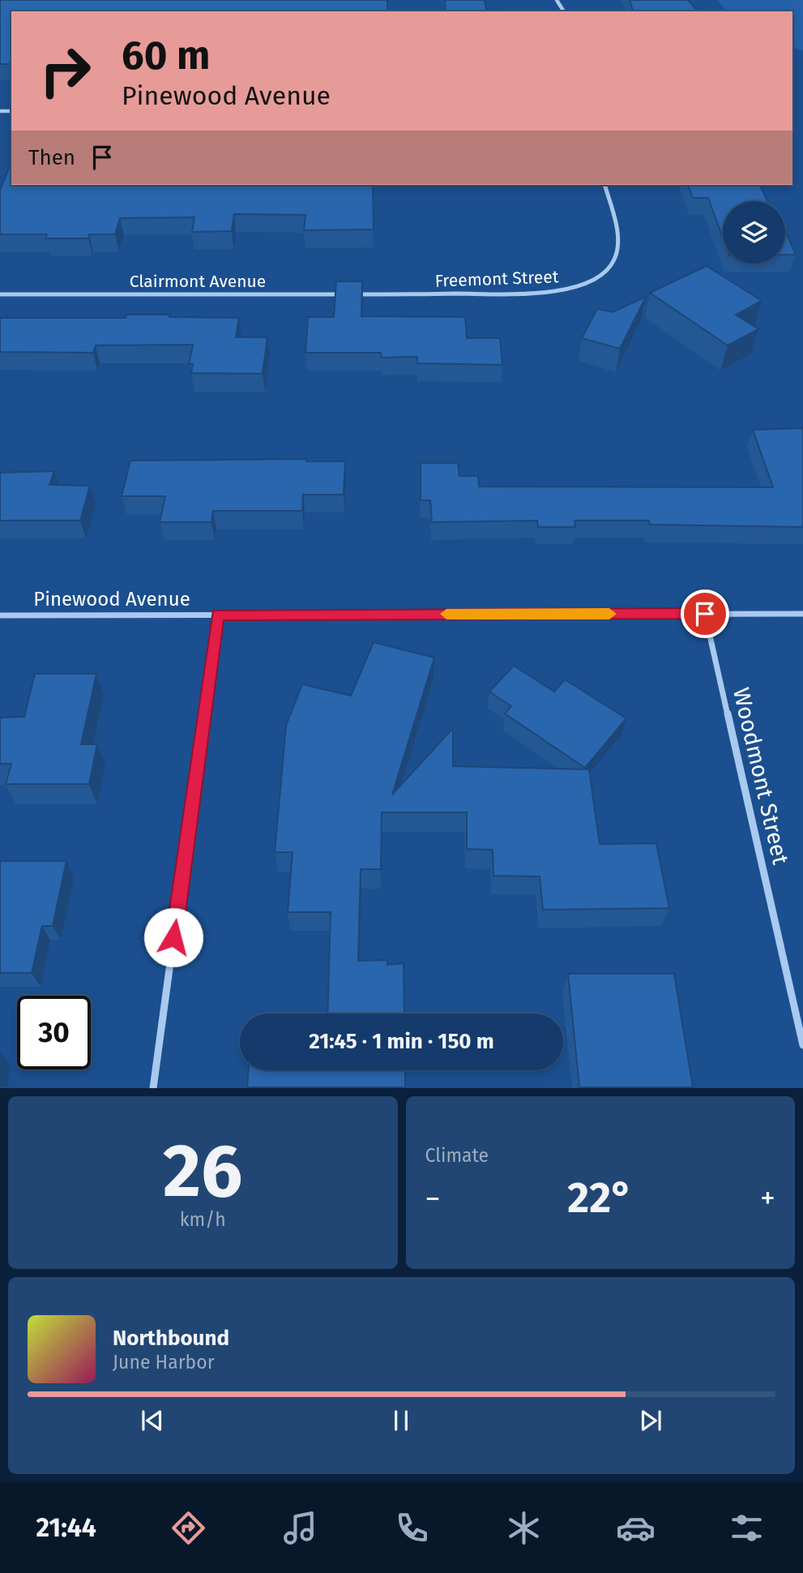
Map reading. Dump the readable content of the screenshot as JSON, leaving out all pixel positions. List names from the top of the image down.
{
  "streets": {
    "street": [
      "Freemont Street",
      "Clairmont Avenue",
      "Pinewood Avenue",
      "Woodmont Street"
    ]
  },
  "crossings": [
    ["Freemont Street", "Clairmont Avenue"],
    ["Pinewood Avenue", "Woodmont Street"]
  ],
  "page": {
    "turn": ["60 m", "Pinewood Avenue"],
    "then": "Then",
    "limit": "30",
    "trip": "21:45 · 1 min · 150 m",
    "tile": [
      ["26", "km/h"],
      "Climate"
    ],
    "heat": ["−", "22°", "+"],
    "song": ["Northbound", "June Harbor"],
    "tabs": "21:44"
  }
}
